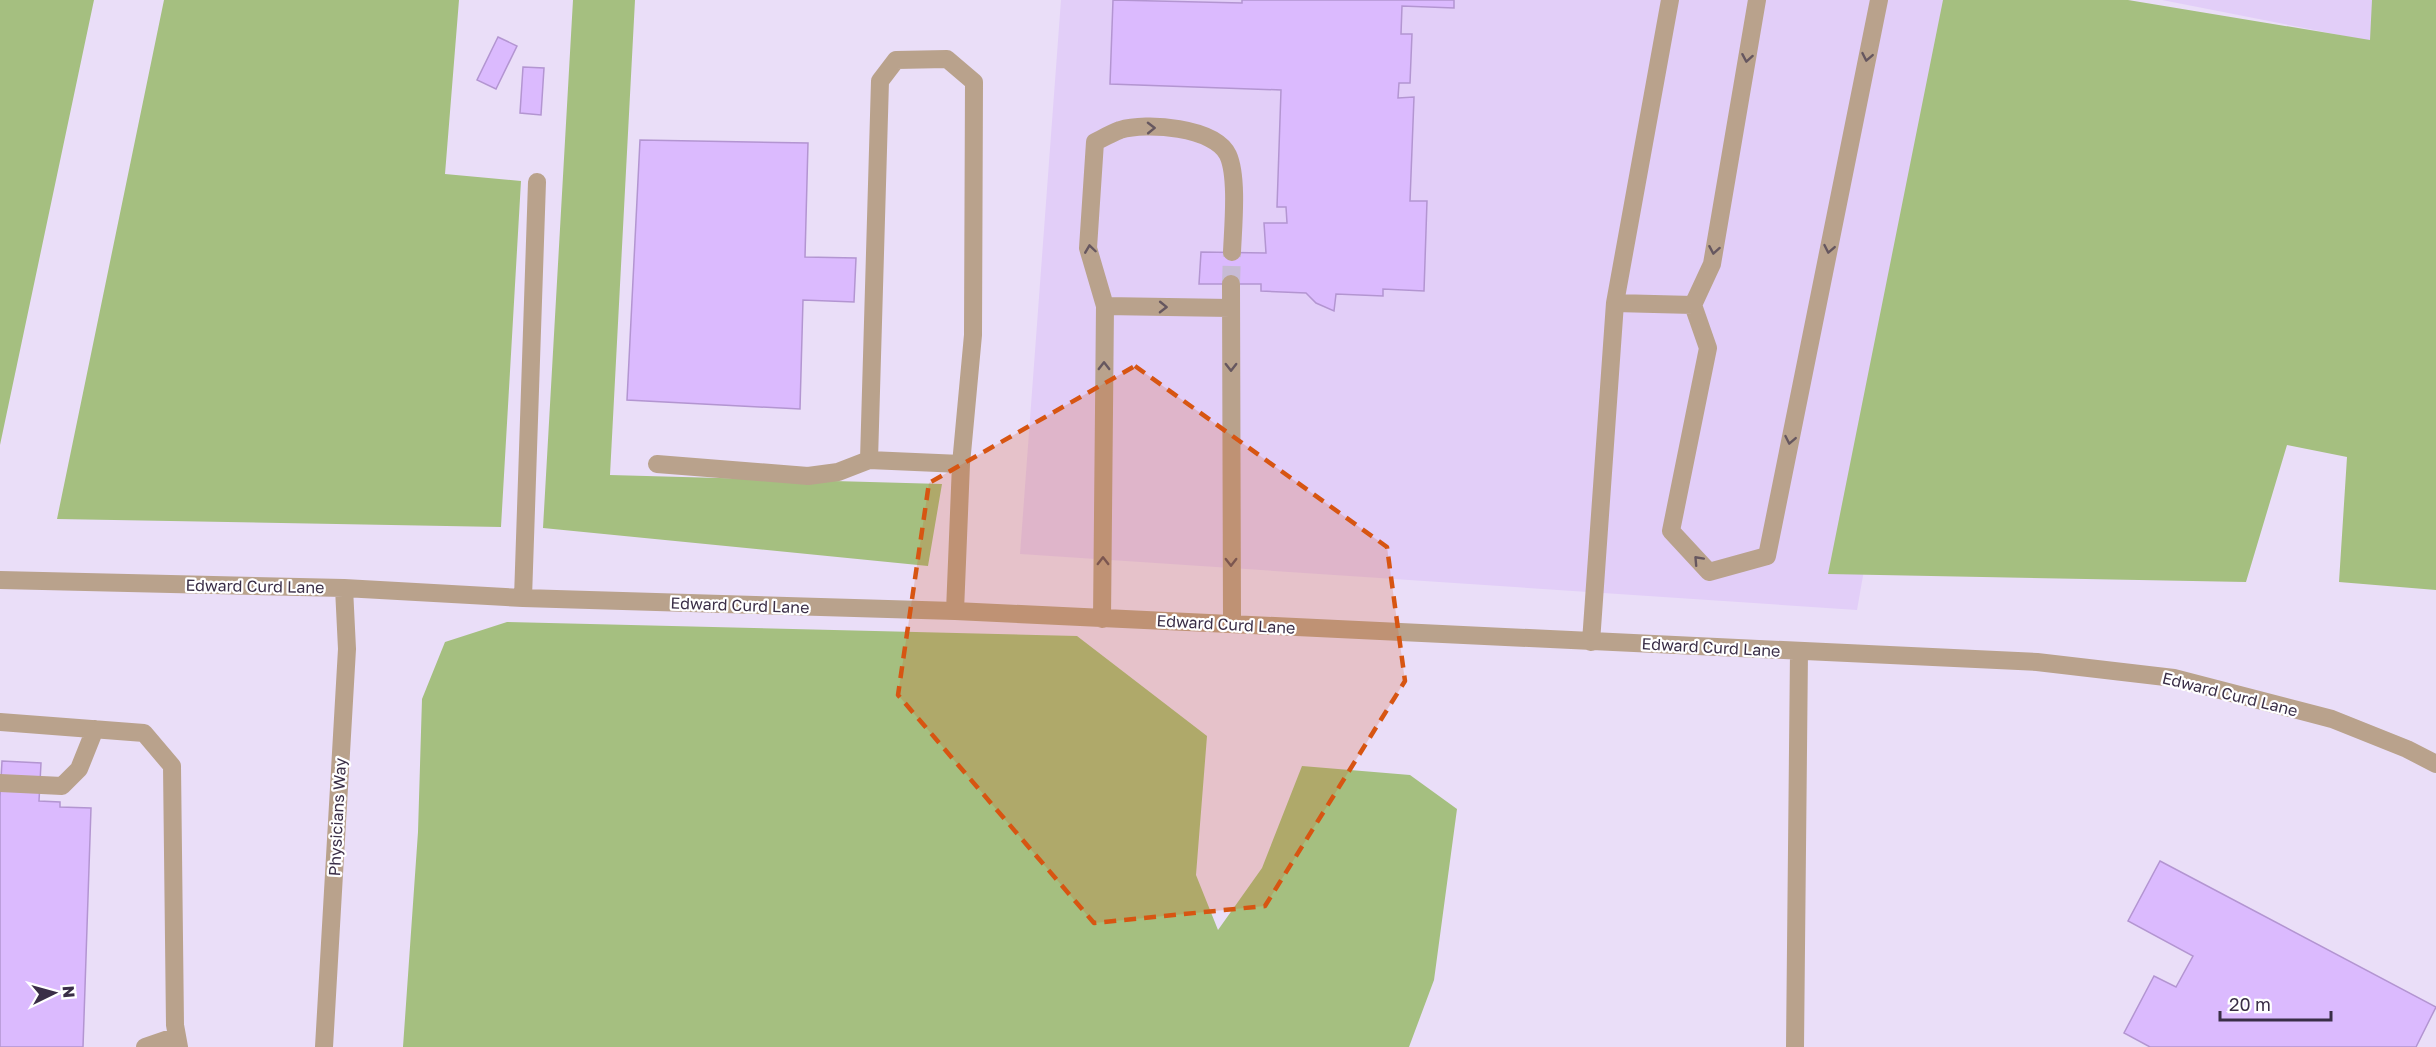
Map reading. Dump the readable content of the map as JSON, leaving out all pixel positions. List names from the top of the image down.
{
  "streets": {
    "street": ["Edward Curd Lane", "Physicians Way"]
  },
  "crossings": [
    ["Edward Curd Lane", "Physicians Way"]
  ],
  "scale_bar": "20 m",
  "north": "right"
}
